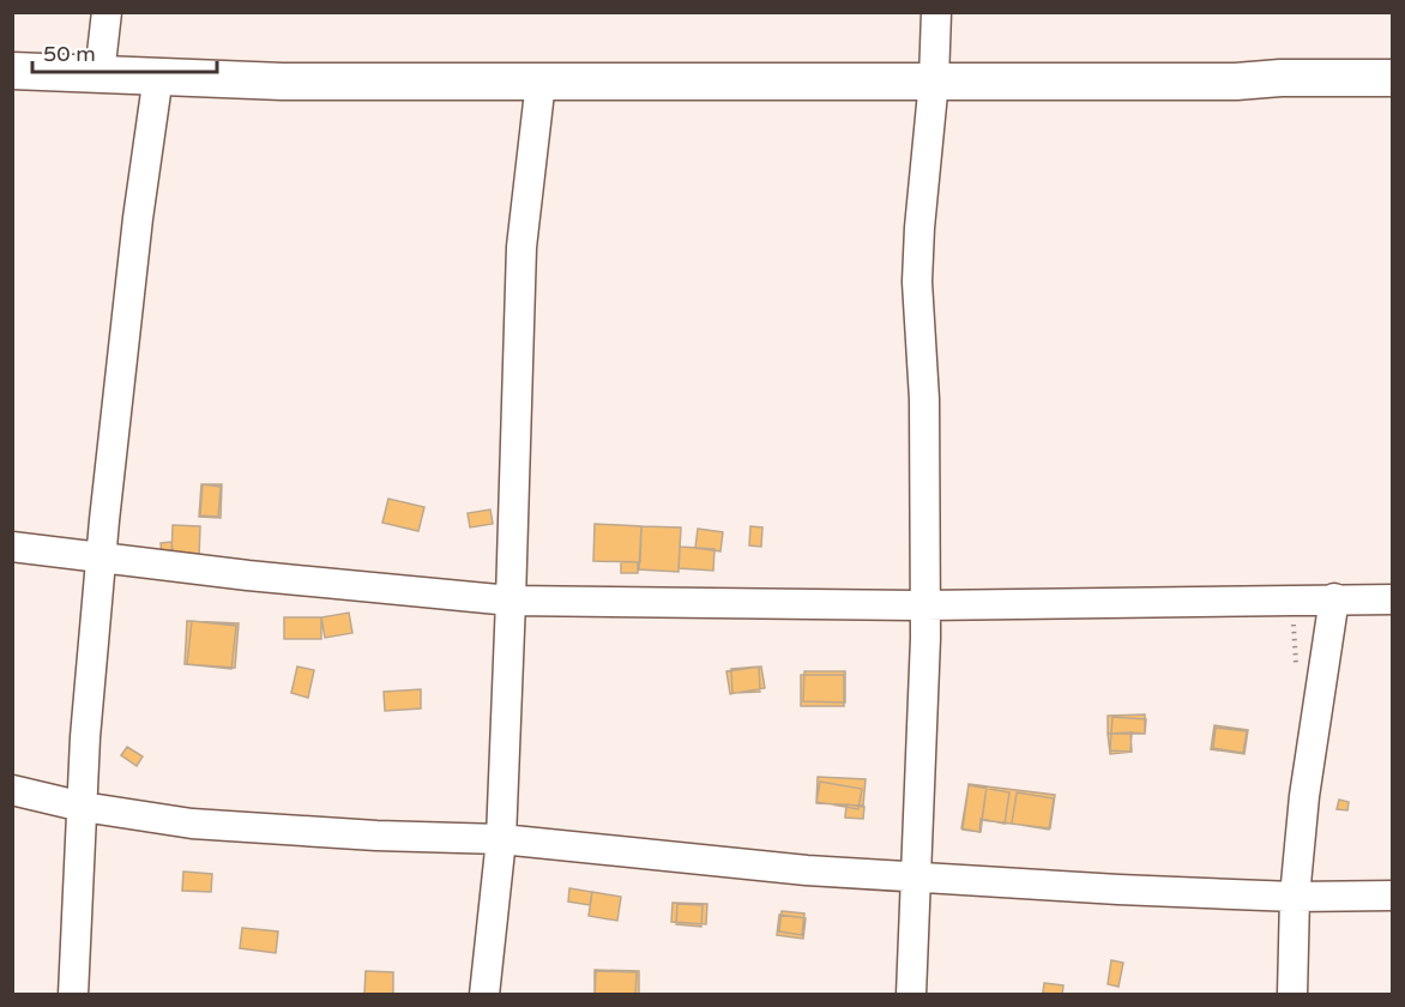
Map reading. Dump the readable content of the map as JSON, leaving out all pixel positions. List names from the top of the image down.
{
  "scale_bar": "50 m"
}
